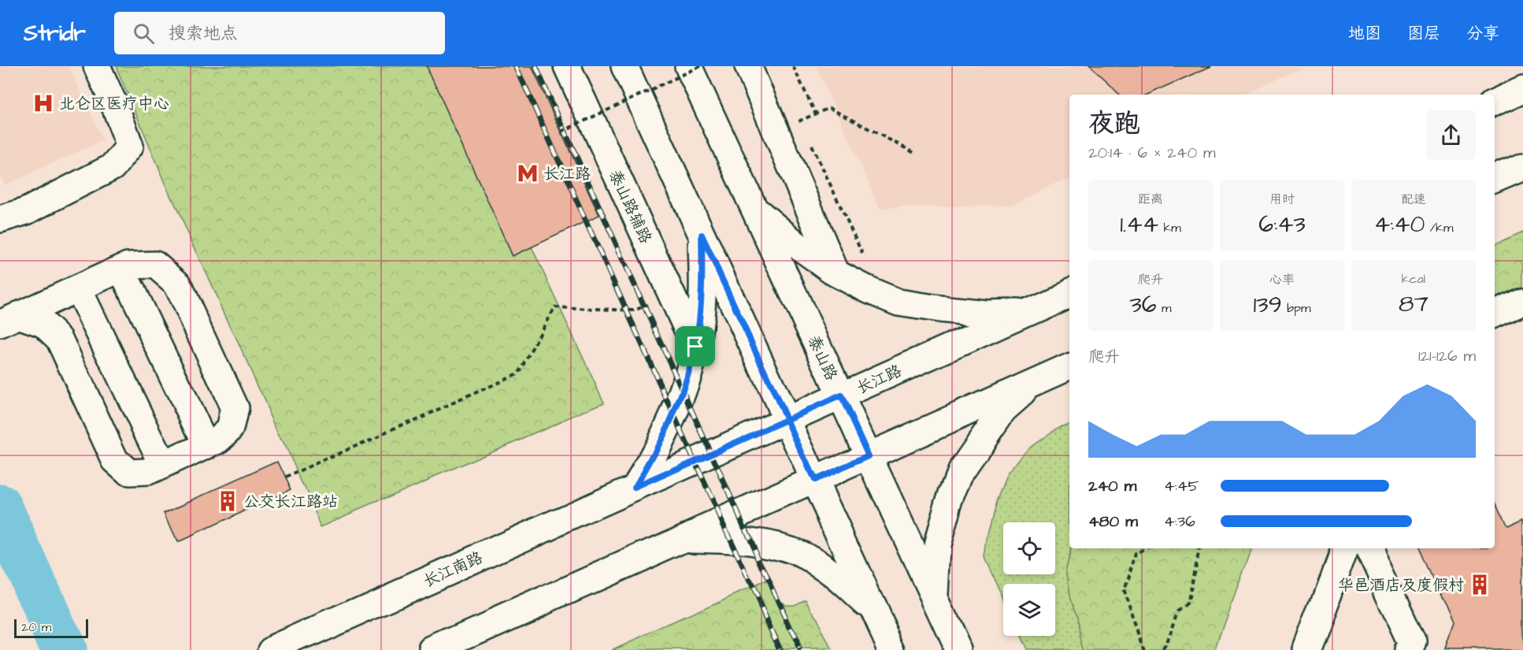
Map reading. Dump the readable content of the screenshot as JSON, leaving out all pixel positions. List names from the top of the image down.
{
  "streets": {
    "main road": [
      "泰山路辅路",
      "泰山路",
      "长江路",
      "长江南路"
    ]
  },
  "crossings": [
    ["泰山路", "长江路"],
    ["长江路", "长江南路"]
  ],
  "places": {
    "hospital": ["北仑区医疗中心"],
    "metro station": ["长江路"],
    "building": ["公交长江路站", "华邑酒店及度假村"]
  },
  "scale_bar": "20 m",
  "page": {
    "header": "Stridr",
    "search": "搜索地点",
    "nav": ["地图", "图层", "分享"],
    "heading": ["夜跑", "20:14 · 6 × 240 m"],
    "stats": [
      ["距离", "1.44 km"],
      ["用时", "6:43"],
      ["配速", "4:40 /km"],
      ["爬升", "36 m"],
      ["心率", "139 bpm"],
      ["kcal", "87"]
    ],
    "chart": ["爬升", "121–126 m"],
    "list": [
      {
        "name": "240 m",
        "note": "4:45"
      },
      {
        "name": "480 m",
        "note": "4:36"
      }
    ],
    "scale": "20 m"
  }
}
